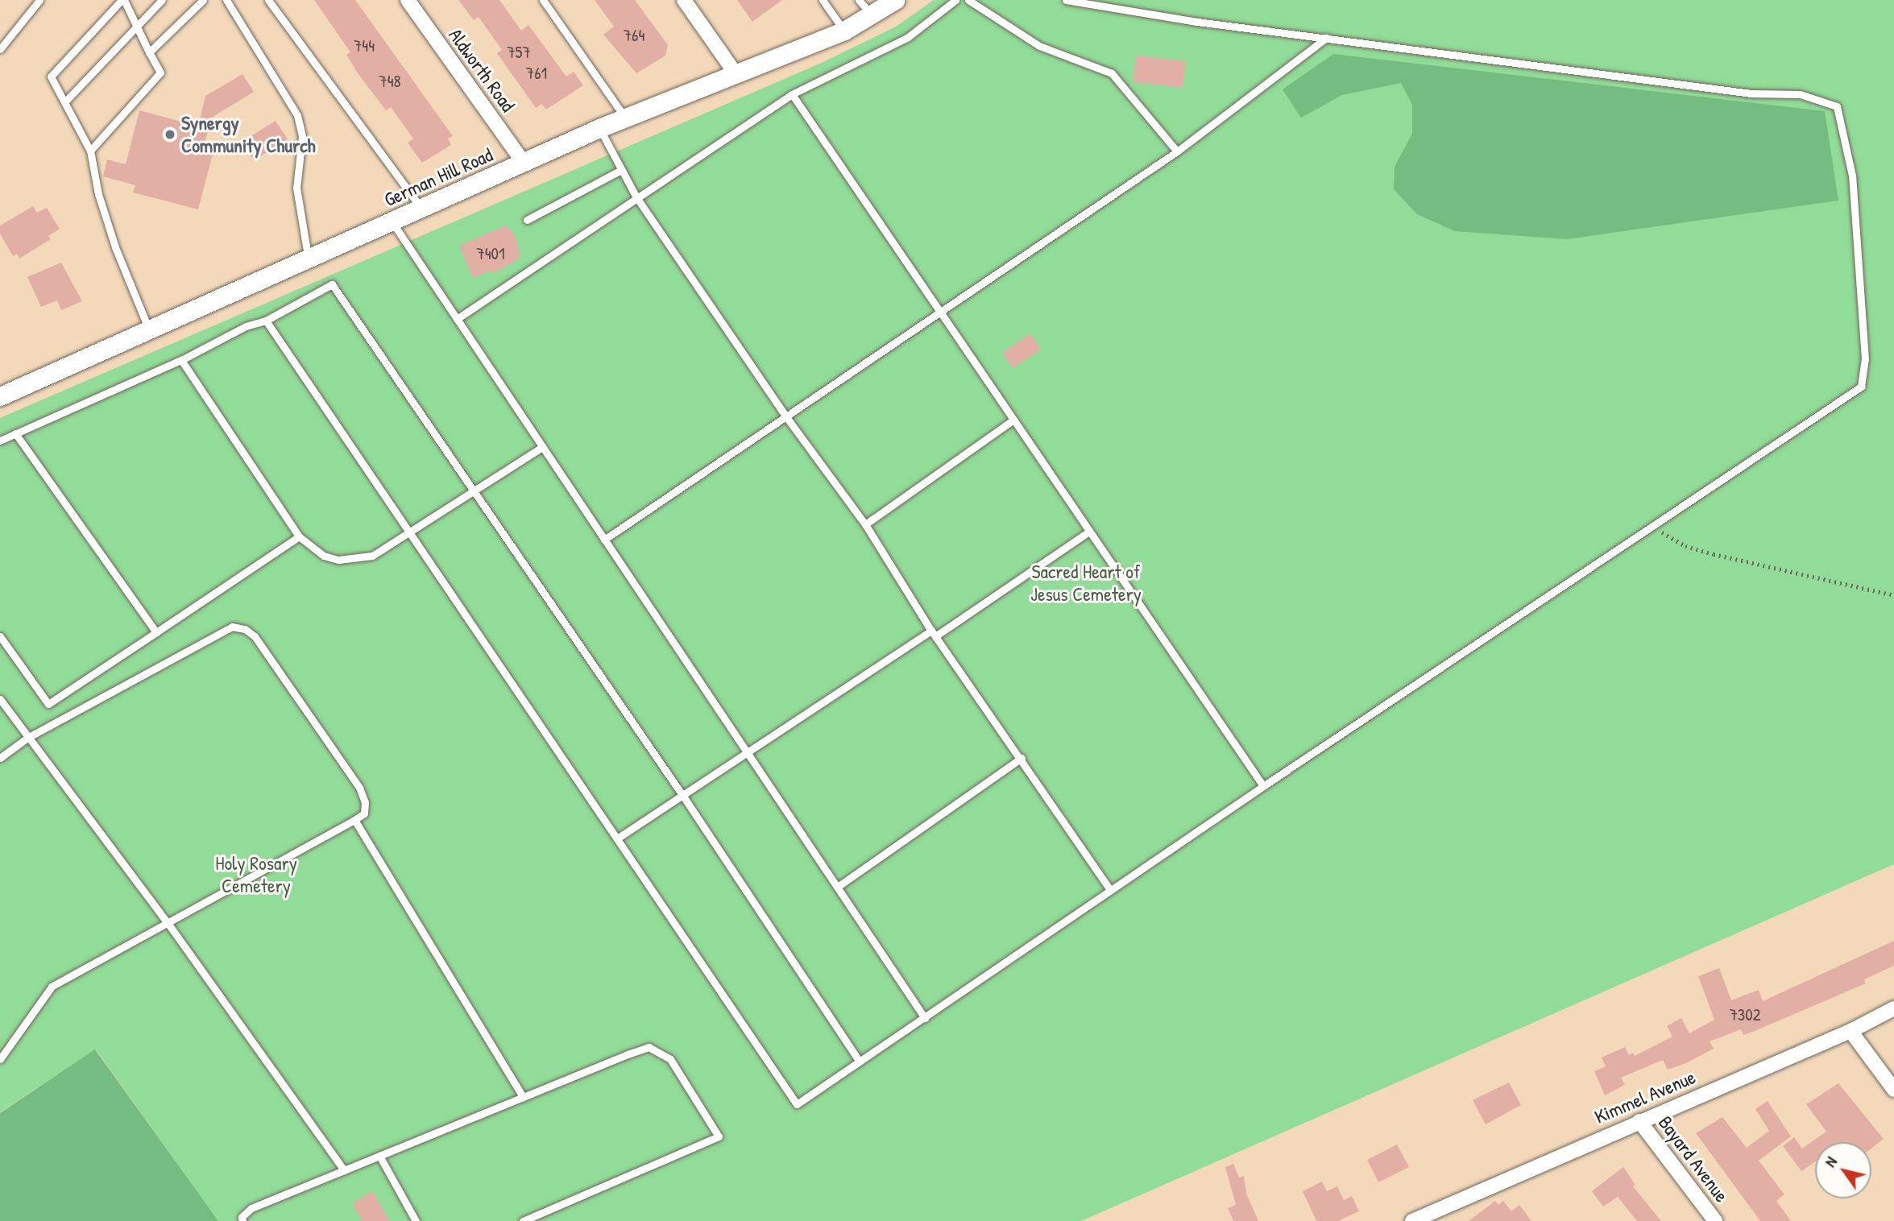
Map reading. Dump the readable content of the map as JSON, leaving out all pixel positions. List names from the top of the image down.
{
  "streets": {
    "street": [
      "Aldworth Road",
      "German Hill Road",
      "Kimmel Avenue",
      "Bayard Avenue"
    ]
  },
  "crossings": [
    ["Aldworth Road", "German Hill Road"],
    ["Kimmel Avenue", "Bayard Avenue"]
  ],
  "parks": ["Sacred Heart of Jesus Cemetery", "Holy Rosary Cemetery"],
  "places": ["Synergy Community Church"],
  "house_numbers": [
    "764",
    "744",
    "757",
    "761",
    "748",
    "7401",
    "7302"
  ],
  "north": "top left"
}
